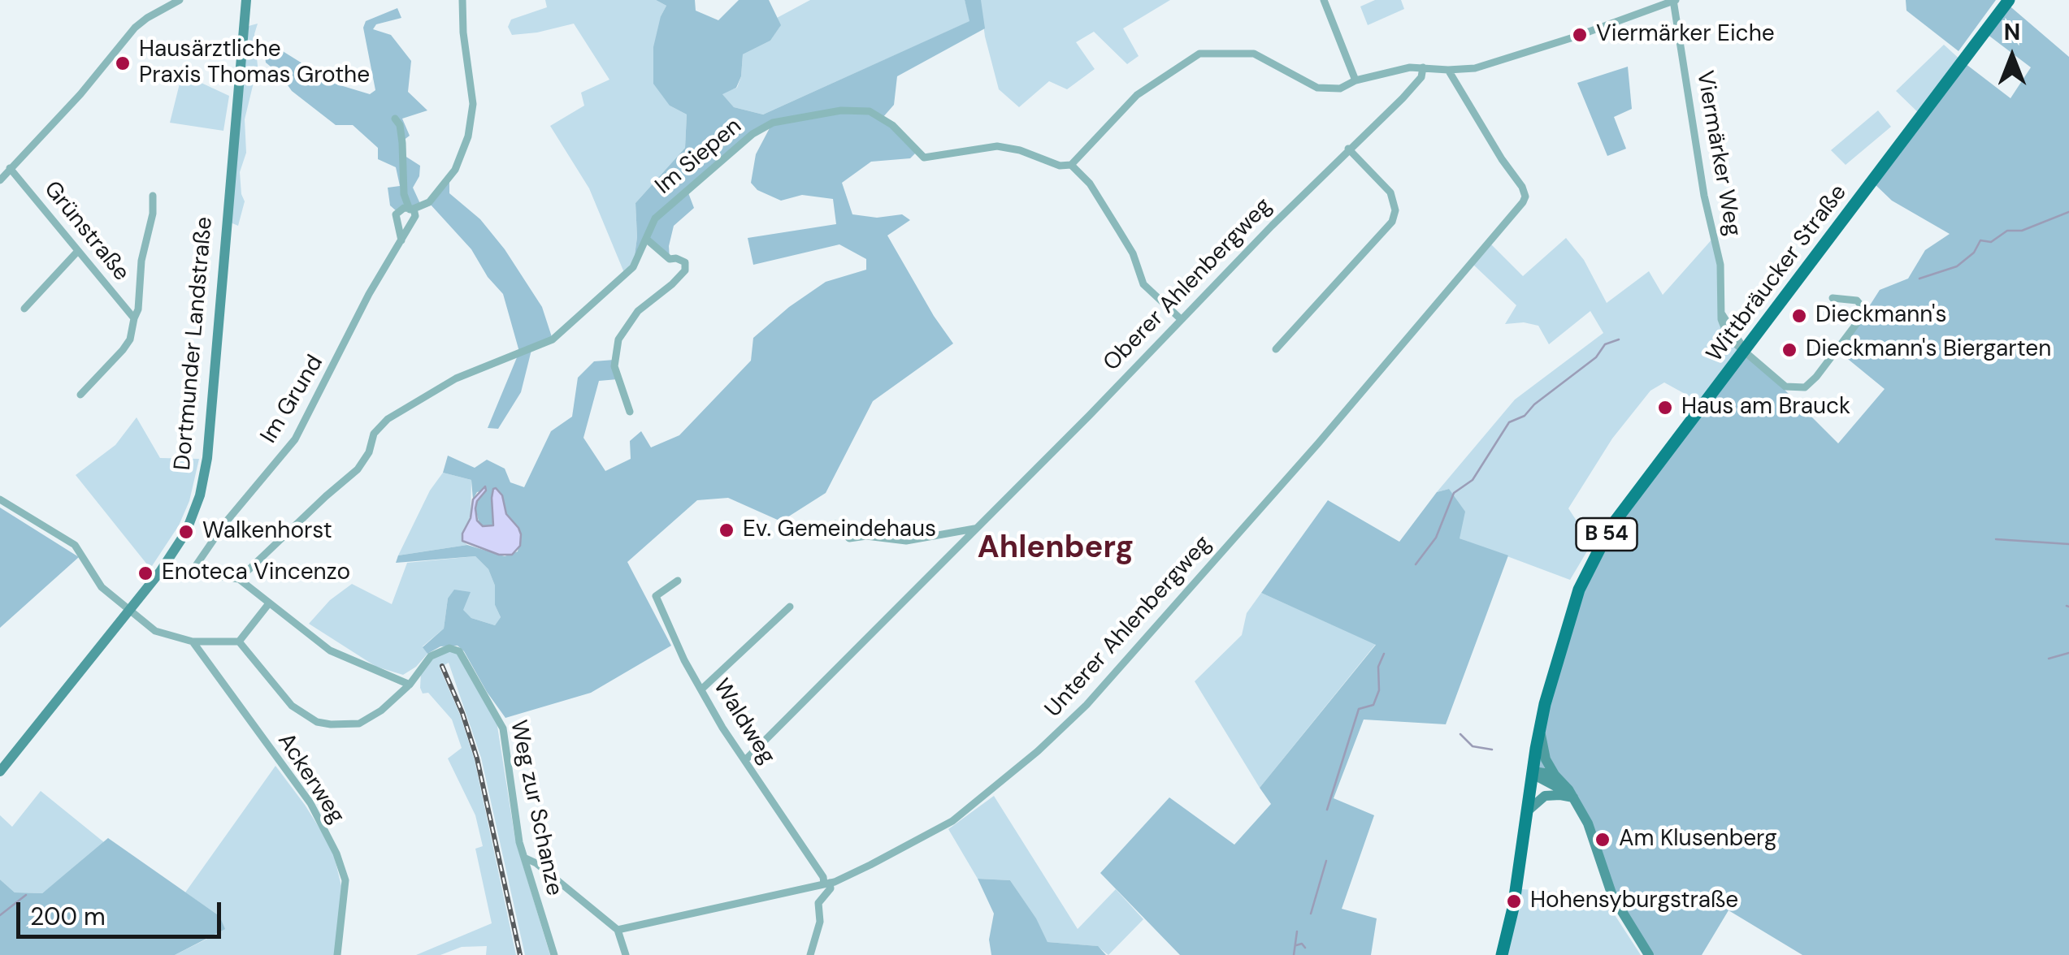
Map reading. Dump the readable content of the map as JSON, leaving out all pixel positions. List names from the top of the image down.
{
  "streets": {
    "main road": ["Wittbräucker Straße", "Dortmunder Landstraße", "B 54"],
    "street": [
      "Viermärker Weg",
      "Im Siepen",
      "Grünstraße",
      "Oberer Ahlenbergweg",
      "Im Grund",
      "Unterer Ahlenbergweg",
      "Waldweg",
      "Ackerweg",
      "Weg zur Schanze"
    ]
  },
  "crossings": [
    ["Viermärker Weg", "Wittbräucker Straße"],
    ["Im Siepen", "Im Grund"],
    ["Wittbräucker Straße", "B 54"],
    ["Oberer Ahlenbergweg", "Waldweg"],
    ["Unterer Ahlenbergweg", "Waldweg"]
  ],
  "districts": ["Ahlenberg"],
  "places": [
    "Viermärker Eiche",
    "Hausärztliche Praxis Thomas Grothe",
    "Dieckmann's",
    "Dieckmann's Biergarten",
    "Haus am Brauck",
    "Ev. Gemeindehaus",
    "Walkenhorst",
    "Enoteca Vincenzo",
    "Am Klusenberg",
    "Hohensyburgstraße"
  ],
  "scale_bar": "200 m",
  "north": "top"
}
